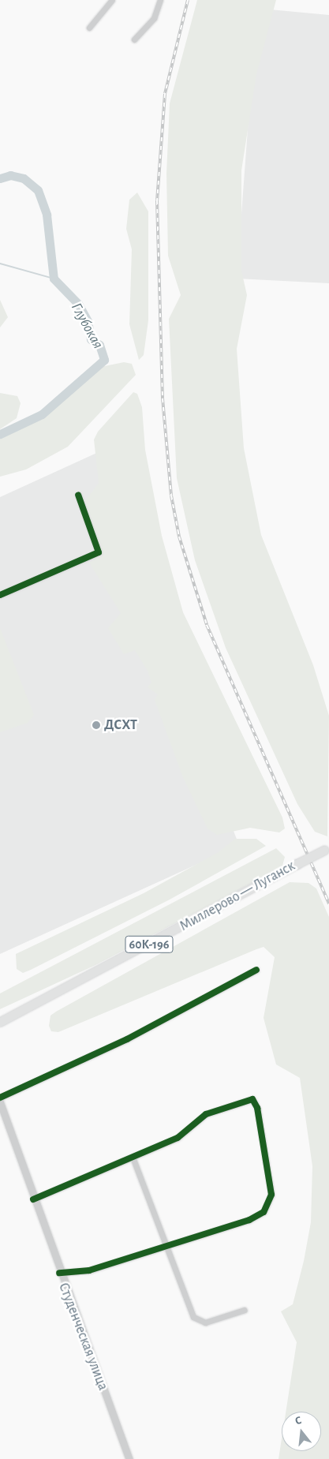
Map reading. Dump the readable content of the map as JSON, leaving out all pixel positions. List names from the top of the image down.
{
  "streets": {
    "main road": ["Миллерово — Луганск", "60К-196"],
    "street": ["Студенческая улица"]
  },
  "water": ["Глубокая"],
  "places": ["ДСХТ"],
  "north": "top"
}
